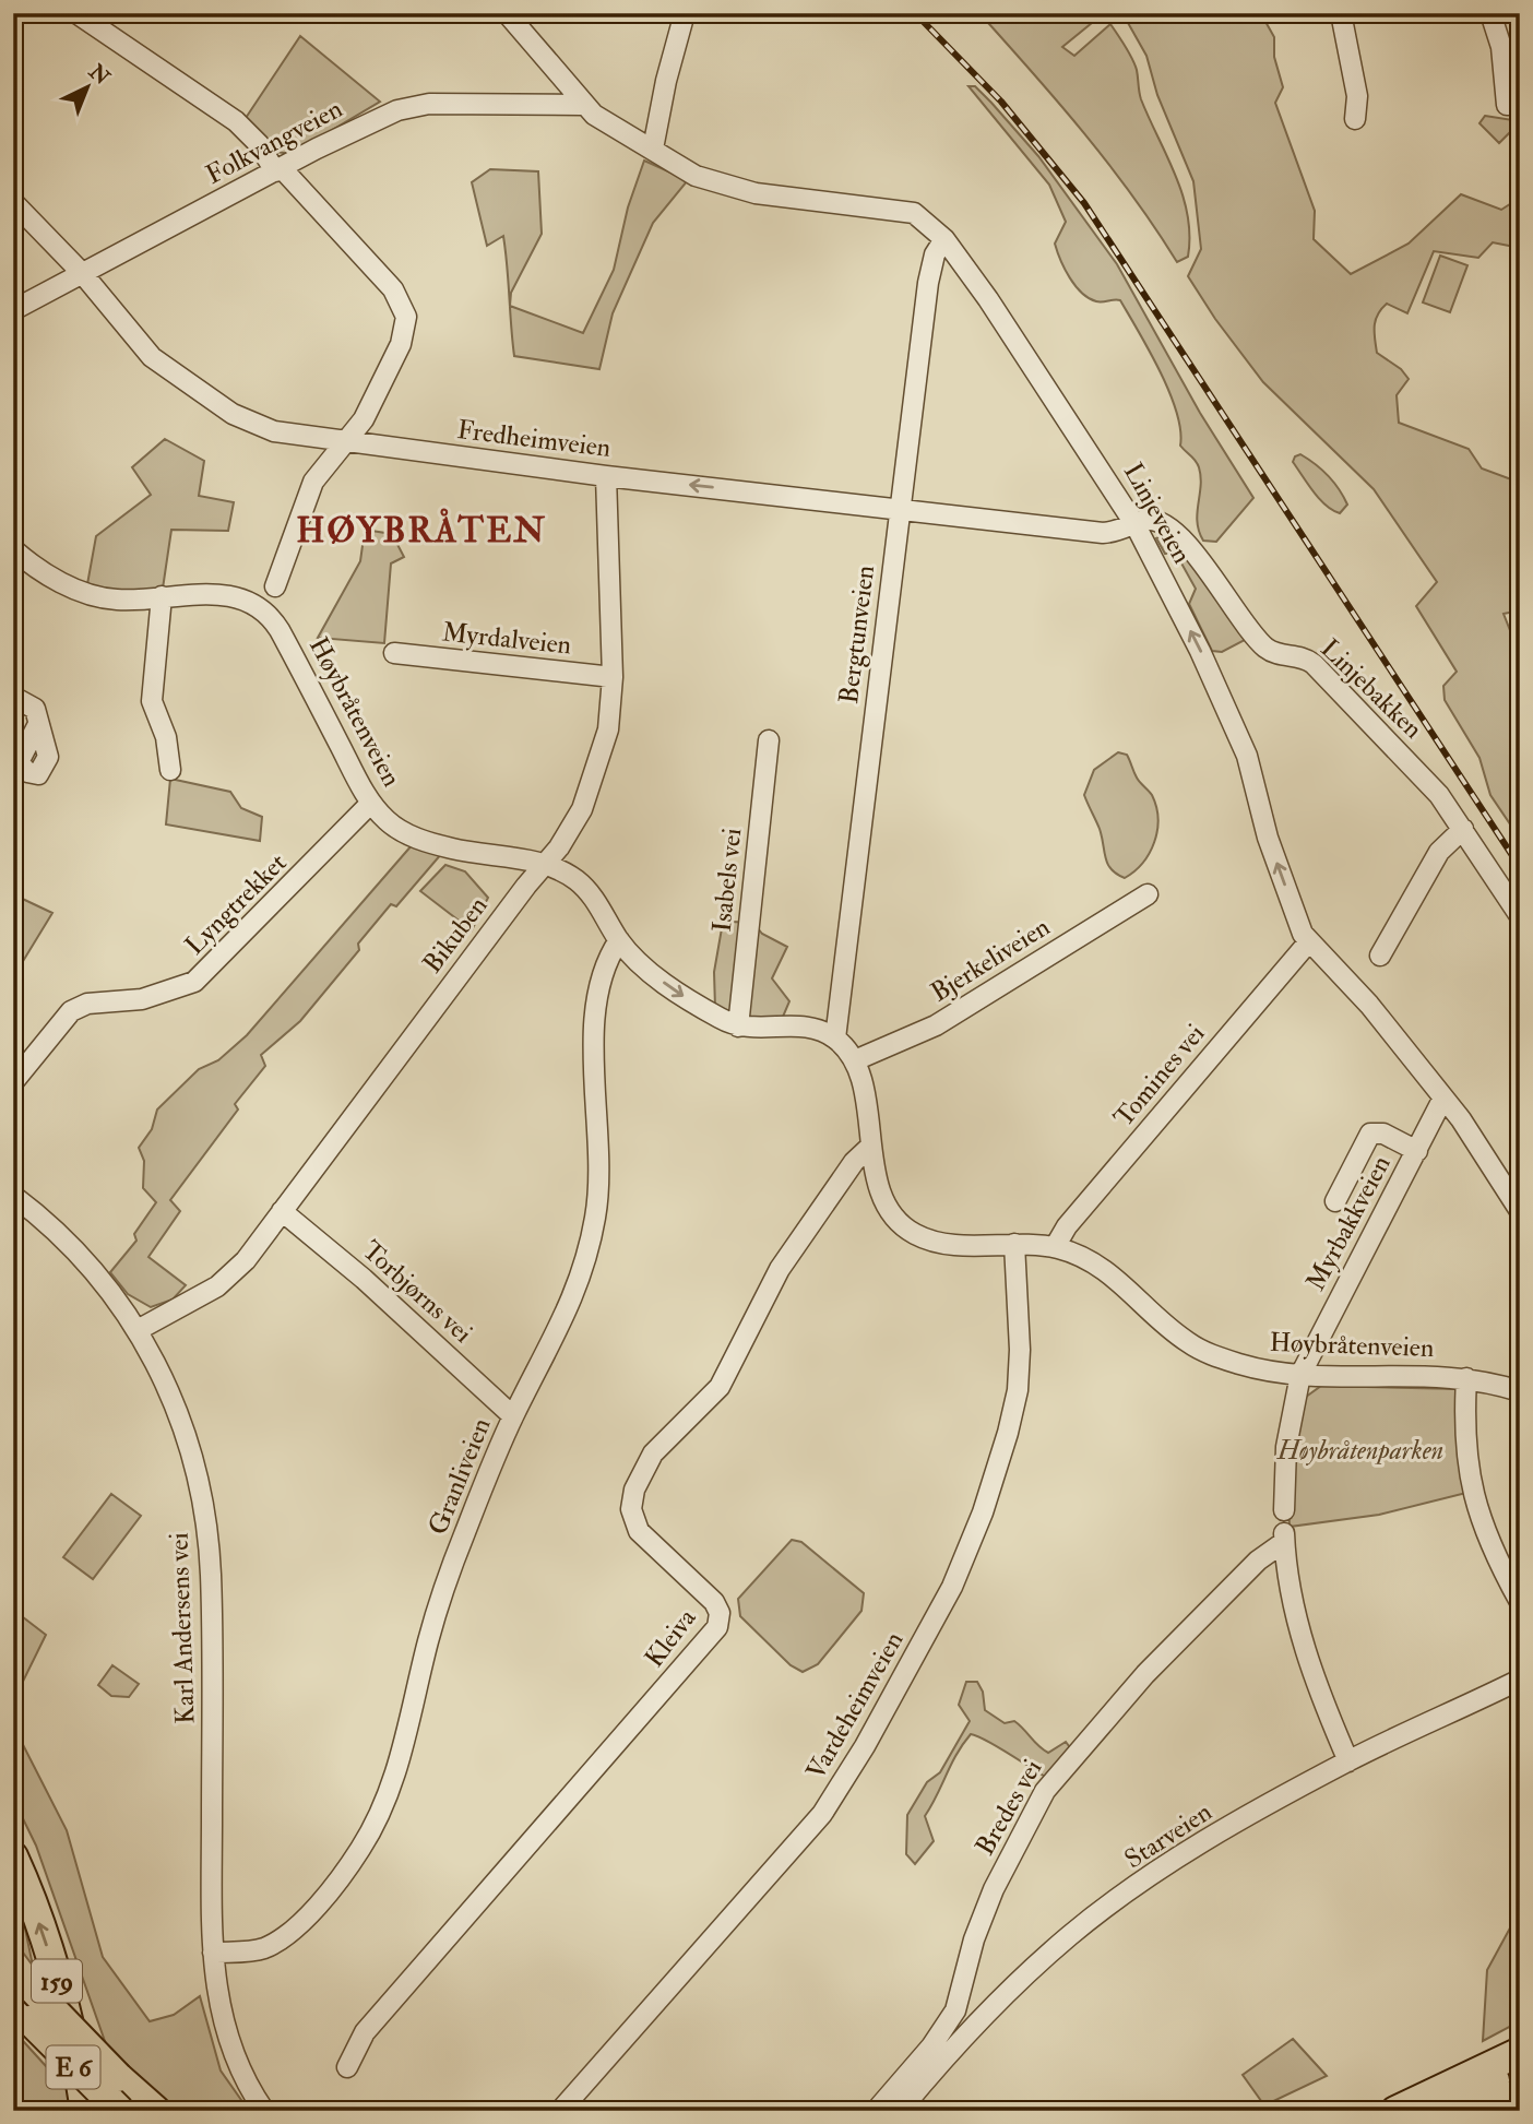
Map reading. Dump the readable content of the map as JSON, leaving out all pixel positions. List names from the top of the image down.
{
  "streets": {
    "highway": ["159", "E 6"],
    "street": [
      "Folkvangveien",
      "Fredheimveien",
      "Linjeveien",
      "Bergtunveien",
      "Myrdalveien",
      "Linjebakken",
      "Høybråtenveien",
      "Isabels vei",
      "Lyngtrekket",
      "Bikuben",
      "Bjerkeliveien",
      "Tomines vei",
      "Myrbakkveien",
      "Torbjørns vei",
      "Granliveien",
      "Karl Andersens vei",
      "Kleiva",
      "Vardeheimveien",
      "Bredes vei",
      "Starveien"
    ]
  },
  "crossings": [
    ["Folkvangveien", "Fredheimveien"],
    ["Folkvangveien", "Linjeveien"],
    ["Fredheimveien", "Linjeveien"],
    ["Fredheimveien", "Bergtunveien"],
    ["Fredheimveien", "Linjebakken"],
    ["Fredheimveien", "Bikuben"],
    ["Linjeveien", "Bergtunveien"],
    ["Linjeveien", "Linjebakken"],
    ["Linjeveien", "Tomines vei"],
    ["Linjeveien", "Myrbakkveien"],
    ["Myrdalveien", "Bikuben"],
    ["Høybråtenveien", "Isabels vei"],
    ["Høybråtenveien", "Lyngtrekket"],
    ["Høybråtenveien", "Bikuben"],
    ["Høybråtenveien", "Bjerkeliveien"],
    ["Høybråtenveien", "Tomines vei"],
    ["Høybråtenveien", "Myrbakkveien"],
    ["Høybråtenveien", "Granliveien"],
    ["Høybråtenveien", "Kleiva"],
    ["Høybråtenveien", "Vardeheimveien"],
    ["Bikuben", "Torbjørns vei"],
    ["Bikuben", "Karl Andersens vei"],
    ["Torbjørns vei", "Granliveien"],
    ["Granliveien", "Karl Andersens vei"],
    ["Bredes vei", "Starveien"]
  ],
  "districts": ["HØYBRÅTEN"],
  "parks": ["Høybråtenparken"],
  "north": "top right"
}
